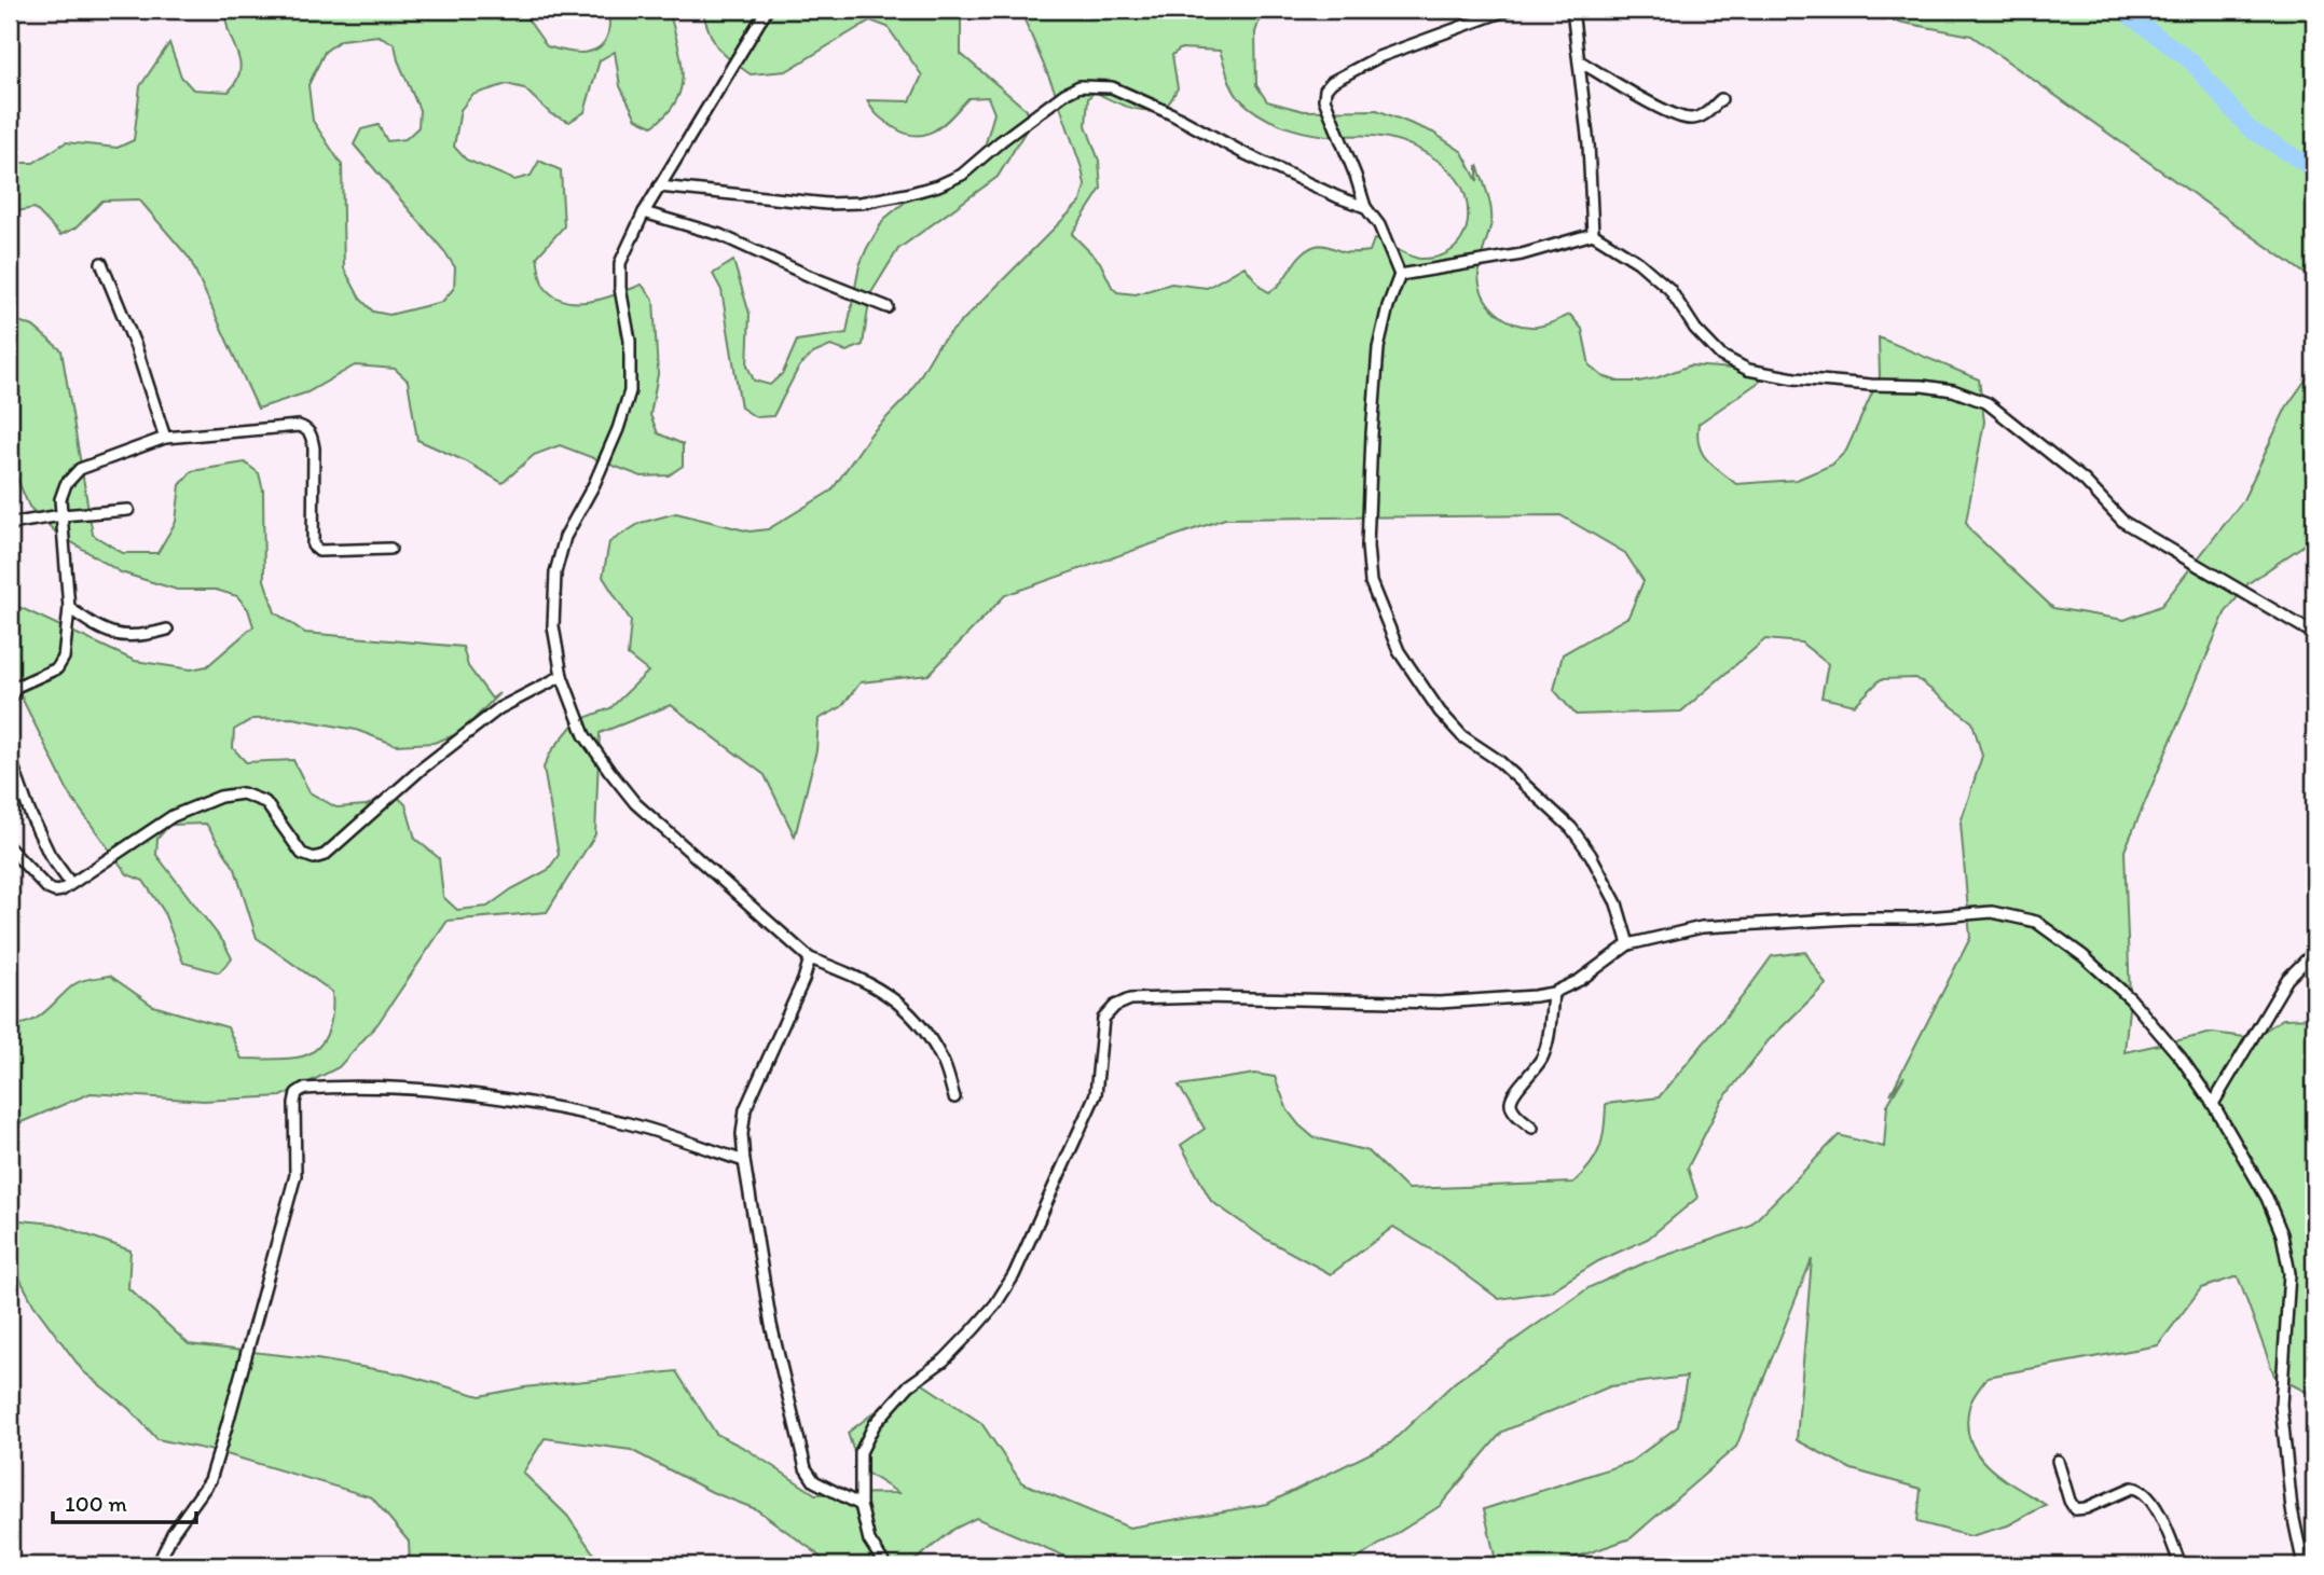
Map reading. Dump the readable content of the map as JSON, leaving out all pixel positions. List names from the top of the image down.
{
  "scale_bar": "100 m"
}
